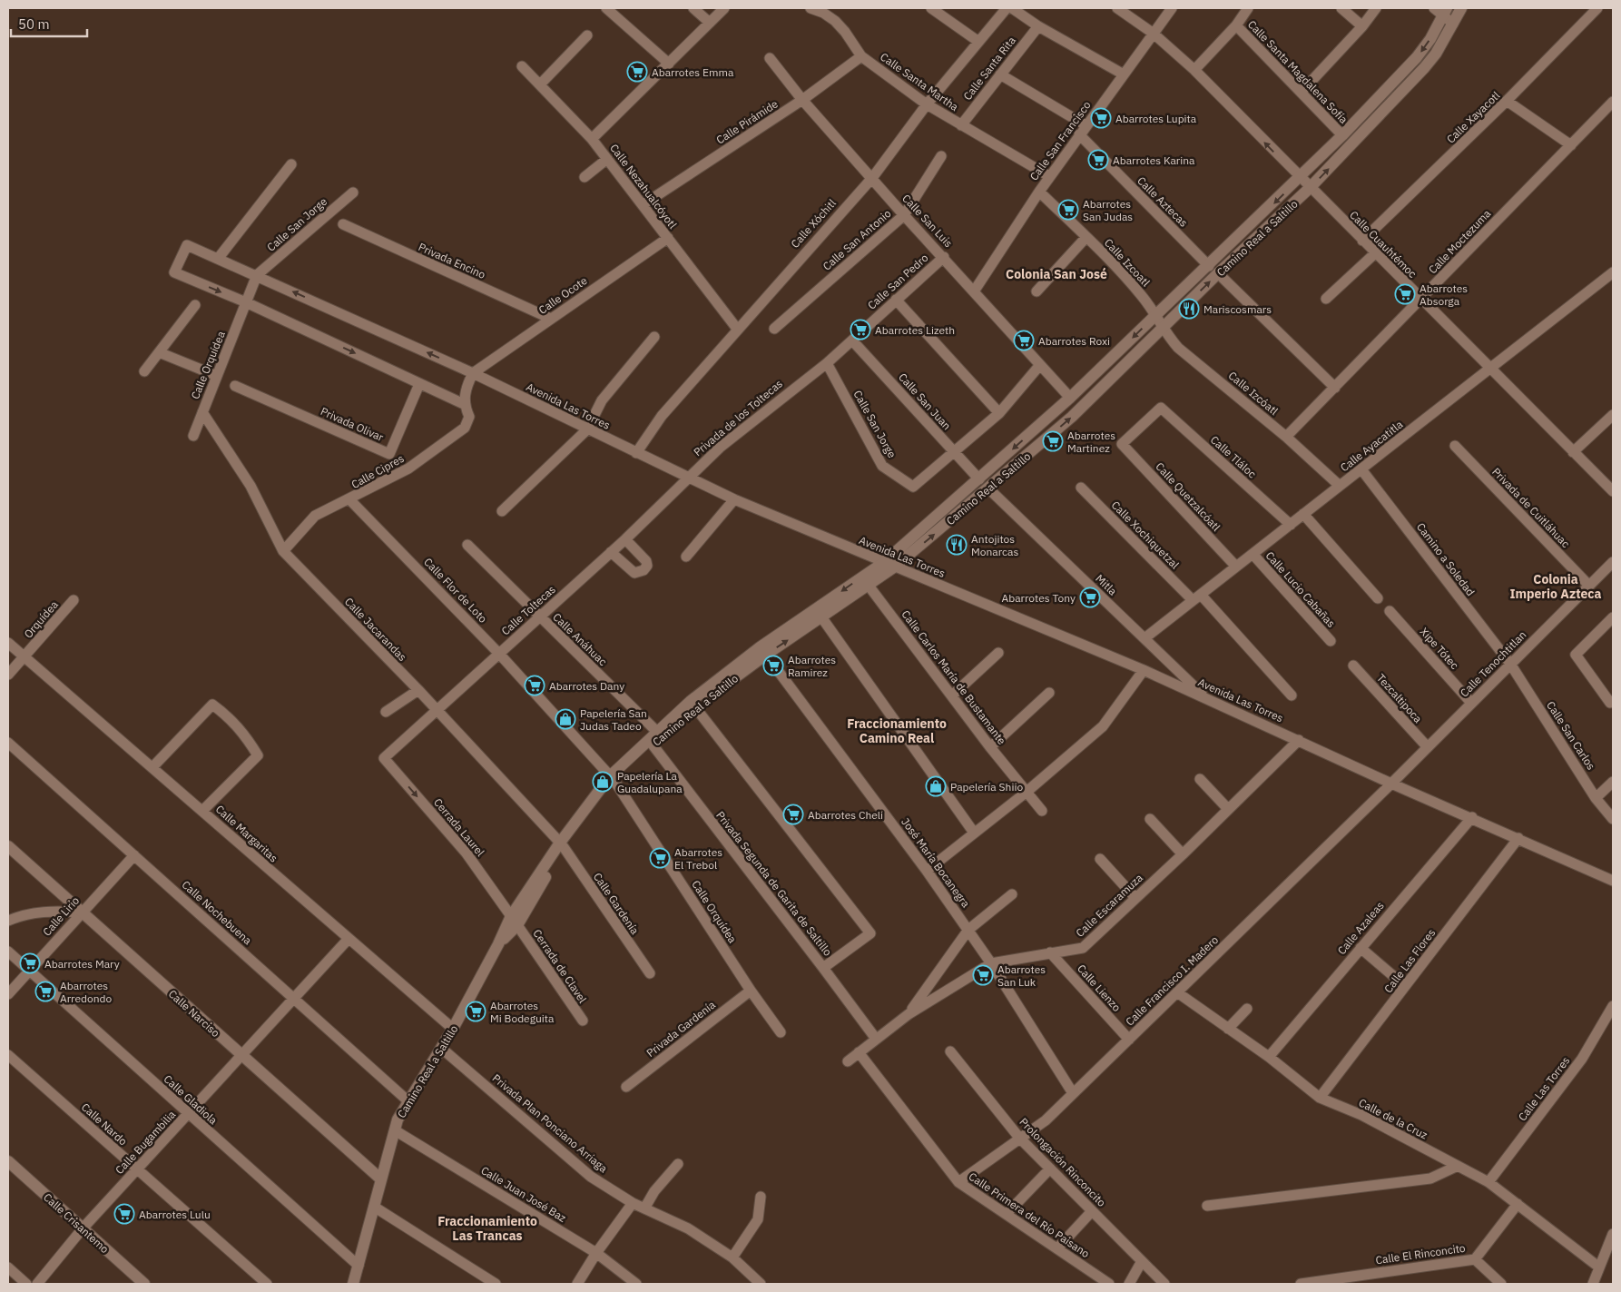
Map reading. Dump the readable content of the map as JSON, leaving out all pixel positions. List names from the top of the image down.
{
  "streets": {
    "street": [
      "Calle Santa Rita",
      "Calle Santa Magdalena Sofía",
      "Calle Santa Martha",
      "Calle Xayacotl",
      "Calle Pirámide",
      "Calle San Francisco",
      "Calle Nezahualcóyotl",
      "Calle Aztecas",
      "Calle San Luis",
      "Calle Xóchitl",
      "Calle San Jorge",
      "Camino Real a Saltillo",
      "Calle San Antonio",
      "Calle Moctezuma",
      "Calle Cuauhtémoc",
      "Privada Encino",
      "Calle Izcoatl",
      "Calle San Pedro",
      "Calle Ocote",
      "Calle Orquídea",
      "Calle Izcóatl",
      "Calle San Juan",
      "Avenida Las Torres",
      "Privada de los Toltecas",
      "Privada Olivar",
      "Calle Ayacatitla",
      "Calle Tláloc",
      "Calle Cipres",
      "Calle Quetzalcóatl",
      "Privada de Cuitláhuac",
      "Calle Xochiquetzal",
      "Camino a Soledad",
      "Mitla",
      "Calle Lucio Cabañas",
      "Calle Flor de Loto",
      "Calle Toltecas",
      "Orquídea",
      "Calle Jacarandas",
      "Calle Anáhuac",
      "Xipe Tótec",
      "Calle Tenochtitlan",
      "Calle Carlos María de Bustamante",
      "Tezcaltipoca",
      "Calle San Carlos",
      "Cerrada Laurel",
      "Calle Margaritas",
      "José María Bocanegra",
      "Privada Segunda de Garita de Saltillo",
      "Calle Gardenía",
      "Calle Escaramuza",
      "Calle Nochebuena",
      "Calle Lirio",
      "Calle Azaleas",
      "Calle Las Flores",
      "Cerrada de Clavel",
      "Calle Francisco I. Madero",
      "Calle Lienzo",
      "Calle Narciso",
      "Privada Gardenía",
      "Calle Las Torres",
      "Calle Gladiola",
      "Calle de la Cruz",
      "Privada Plan Ponciano Arriaga",
      "Calle Nardo",
      "Calle Bugambilia",
      "Prolongación Rinconcito",
      "Calle Juan José Baz",
      "Calle Primera del Río Paisano",
      "Calle Crisantemo",
      "Calle El Rinconcito"
    ]
  },
  "crossings": [
    ["Calle Santa Rita", "Calle Santa Martha"],
    ["Calle Santa Magdalena Sofía", "Camino Real a Saltillo"],
    ["Calle Santa Martha", "Calle Pirámide"],
    ["Calle Santa Martha", "Calle San Francisco"],
    ["Calle Santa Martha", "Calle Xóchitl"],
    ["Calle Xayacotl", "Calle Cuauhtémoc"],
    ["Calle Pirámide", "Calle Nezahualcóyotl"],
    ["Calle Pirámide", "Calle San Luis"],
    ["Calle San Francisco", "Calle Aztecas"],
    ["Calle San Francisco", "Calle San Luis"],
    ["Calle San Francisco", "Calle Cuauhtémoc"],
    ["Calle San Francisco", "Calle Izcoatl"],
    ["Calle Nezahualcóyotl", "Calle Xóchitl"],
    ["Calle Nezahualcóyotl", "Calle Ocote"],
    ["Calle Aztecas", "Camino Real a Saltillo"],
    ["Calle Aztecas", "Calle Moctezuma"],
    ["Calle San Luis", "Calle Xóchitl"],
    ["Calle San Luis", "Camino Real a Saltillo"],
    ["Calle San Luis", "Calle San Antonio"],
    ["Calle San Luis", "Calle San Pedro"],
    ["Calle Xóchitl", "Avenida Las Torres"],
    ["Calle San Jorge", "Calle San Pedro"],
    ["Calle San Jorge", "Calle Orquídea"],
    ["Calle San Jorge", "Calle San Juan"],
    ["Calle San Jorge", "Avenida Las Torres"],
    ["Camino Real a Saltillo", "Calle Cuauhtémoc"],
    ["Camino Real a Saltillo", "Calle Izcoatl"],
    ["Camino Real a Saltillo", "Calle Orquídea"],
    ["Camino Real a Saltillo", "Calle Izcóatl"],
    ["Camino Real a Saltillo", "Calle San Juan"],
    ["Camino Real a Saltillo", "Avenida Las Torres"],
    ["Camino Real a Saltillo", "Mitla"],
    ["Camino Real a Saltillo", "Calle Flor de Loto"],
    ["Camino Real a Saltillo", "Calle Jacarandas"],
    ["Camino Real a Saltillo", "Calle Anáhuac"],
    ["Camino Real a Saltillo", "Calle Carlos María de Bustamante"],
    ["Camino Real a Saltillo", "Cerrada Laurel"],
    ["Camino Real a Saltillo", "Calle Margaritas"],
    ["Camino Real a Saltillo", "José María Bocanegra"],
    ["Camino Real a Saltillo", "Privada Segunda de Garita de Saltillo"],
    ["Camino Real a Saltillo", "Calle Gardenía"],
    ["Camino Real a Saltillo", "Calle Nochebuena"],
    ["Camino Real a Saltillo", "Cerrada de Clavel"],
    ["Camino Real a Saltillo", "Calle Narciso"],
    ["Camino Real a Saltillo", "Calle Gladiola"],
    ["Camino Real a Saltillo", "Privada Plan Ponciano Arriaga"],
    ["Camino Real a Saltillo", "Calle Juan José Baz"],
    ["Calle Moctezuma", "Calle Cuauhtémoc"],
    ["Calle Moctezuma", "Calle Izcóatl"],
    ["Calle Cuauhtémoc", "Calle Ayacatitla"],
    ["Privada Encino", "Calle Ocote"],
    ["Calle Izcoatl", "Calle Izcóatl"],
    ["Calle San Pedro", "Calle San Juan"],
    ["Calle San Pedro", "Privada de los Toltecas"],
    ["Calle Ocote", "Avenida Las Torres"],
    ["Calle Ocote", "Calle Cipres"],
    ["Calle Orquídea", "Avenida Las Torres"],
    ["Calle Orquídea", "Calle Flor de Loto"],
    ["Calle Orquídea", "Calle Jacarandas"],
    ["Calle Orquídea", "Privada Gardenía"],
    ["Calle Izcóatl", "Calle Ayacatitla"],
    ["Avenida Las Torres", "Privada de los Toltecas"],
    ["Avenida Las Torres", "Calle Cipres"],
    ["Avenida Las Torres", "Mitla"],
    ["Avenida Las Torres", "Calle Toltecas"],
    ["Avenida Las Torres", "Calle Tenochtitlan"],
    ["Avenida Las Torres", "Calle Escaramuza"],
    ["Avenida Las Torres", "Calle Azaleas"],
    ["Avenida Las Torres", "Calle Las Flores"],
    ["Avenida Las Torres", "Calle Francisco I. Madero"],
    ["Privada de los Toltecas", "Calle Toltecas"],
    ["Calle Ayacatitla", "Calle Tláloc"],
    ["Calle Ayacatitla", "Calle Quetzalcóatl"],
    ["Calle Ayacatitla", "Calle Xochiquetzal"],
    ["Calle Ayacatitla", "Camino a Soledad"],
    ["Calle Ayacatitla", "Mitla"],
    ["Calle Ayacatitla", "Calle Lucio Cabañas"],
    ["Calle Tláloc", "Calle Quetzalcóatl"],
    ["Calle Cipres", "Calle Flor de Loto"],
    ["Calle Cipres", "Calle Jacarandas"],
    ["Privada de Cuitláhuac", "Calle Tenochtitlan"],
    ["Camino a Soledad", "Calle Tenochtitlan"],
    ["Camino a Soledad", "Calle San Carlos"],
    ["Calle Flor de Loto", "Calle Toltecas"],
    ["Calle Toltecas", "Calle Jacarandas"],
    ["Calle Toltecas", "Calle Anáhuac"],
    ["Calle Toltecas", "Cerrada Laurel"],
    ["Orquídea", "Calle Margaritas"],
    ["Calle Jacarandas", "Calle Gardenía"],
    ["Xipe Tótec", "Calle Tenochtitlan"],
    ["Calle Tenochtitlan", "Tezcaltipoca"],
    ["Calle Tenochtitlan", "Calle San Carlos"],
    ["Calle Tenochtitlan", "Calle Francisco I. Madero"],
    ["Cerrada Laurel", "Cerrada de Clavel"],
    ["Calle Margaritas", "Calle Bugambilia"],
    ["José María Bocanegra", "Calle Escaramuza"],
    ["José María Bocanegra", "Calle Francisco I. Madero"],
    ["Privada Segunda de Garita de Saltillo", "Calle Escaramuza"],
    ["Calle Escaramuza", "Calle Lienzo"],
    ["Calle Escaramuza", "Calle Primera del Río Paisano"],
    ["Calle Nochebuena", "Calle Lirio"],
    ["Calle Nochebuena", "Calle Bugambilia"],
    ["Calle Lirio", "Calle Narciso"],
    ["Calle Lirio", "Calle Gladiola"],
    ["Calle Azaleas", "Calle de la Cruz"],
    ["Calle Las Flores", "Calle de la Cruz"],
    ["Calle Francisco I. Madero", "Calle Lienzo"],
    ["Calle Francisco I. Madero", "Calle de la Cruz"],
    ["Calle Francisco I. Madero", "Prolongación Rinconcito"],
    ["Calle Francisco I. Madero", "Calle Primera del Río Paisano"],
    ["Calle Narciso", "Calle Bugambilia"],
    ["Calle Las Torres", "Calle de la Cruz"],
    ["Calle Gladiola", "Calle Bugambilia"],
    ["Calle de la Cruz", "Calle El Rinconcito"],
    ["Calle Nardo", "Calle Bugambilia"],
    ["Calle Bugambilia", "Calle Crisantemo"]
  ],
  "one_way": ["Cerrada Laurel"],
  "districts": [
    "Colonia San José",
    "Colonia Imperio Azteca",
    "Fraccionamiento Camino Real",
    "Fraccionamiento Las Trancas"
  ],
  "places": {
    "supermarket": [
      "Abarrotes Emma",
      "Abarrotes Lupita",
      "Abarrotes Karina",
      "Abarrotes San Judas",
      "Abarrotes Absorga",
      "Abarrotes Lizeth",
      "Abarrotes Roxi",
      "Abarrotes Martinez",
      "Abarrotes Tony",
      "Abarrotes Ramirez",
      "Abarrotes Dany",
      "Abarrotes Cheli",
      "Abarrotes El Trebol",
      "Abarrotes Mary",
      "Abarrotes San Luk",
      "Abarrotes Arredondo",
      "Abarrotes Mi Bodeguita",
      "Abarrotes Lulu"
    ],
    "restaurant": ["Mariscosmars", "Antojitos Monarcas"],
    "shop": ["Papelería San Judas Tadeo", "Papelería La Guadalupana", "Papelería Shiio"]
  },
  "scale_bar": "50 m"
}
